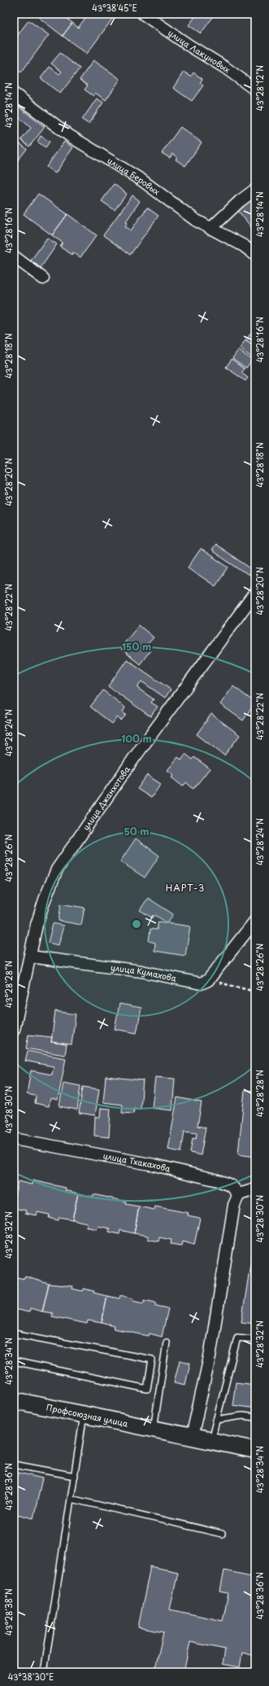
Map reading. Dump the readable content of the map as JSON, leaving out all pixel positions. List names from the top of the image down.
{
  "streets": {
    "street": [
      "улица Лакуновых",
      "улица Беровых",
      "улица Джанхотова",
      "улица Кумахова",
      "улица Тхакахова",
      "Профсоюзная улица"
    ]
  },
  "crossings": [
    ["улица Джанхотова", "улица Кумахова"]
  ],
  "districts": ["НАРТ-3"],
  "coordinates": [
    "43°38'45\"E",
    "43°28'12\"N",
    "43°28'14\"N",
    "43°28'16\"N",
    "43°28'18\"N",
    "43°28'20\"N",
    "43°28'22\"N",
    "43°28'24\"N",
    "43°28'26\"N",
    "43°28'28\"N",
    "43°28'30\"N",
    "43°28'32\"N",
    "43°28'34\"N",
    "43°28'36\"N",
    "43°28'38\"N",
    "43°38'30\"E"
  ],
  "rings": ["150 m", "100 m", "50 m"]
}
